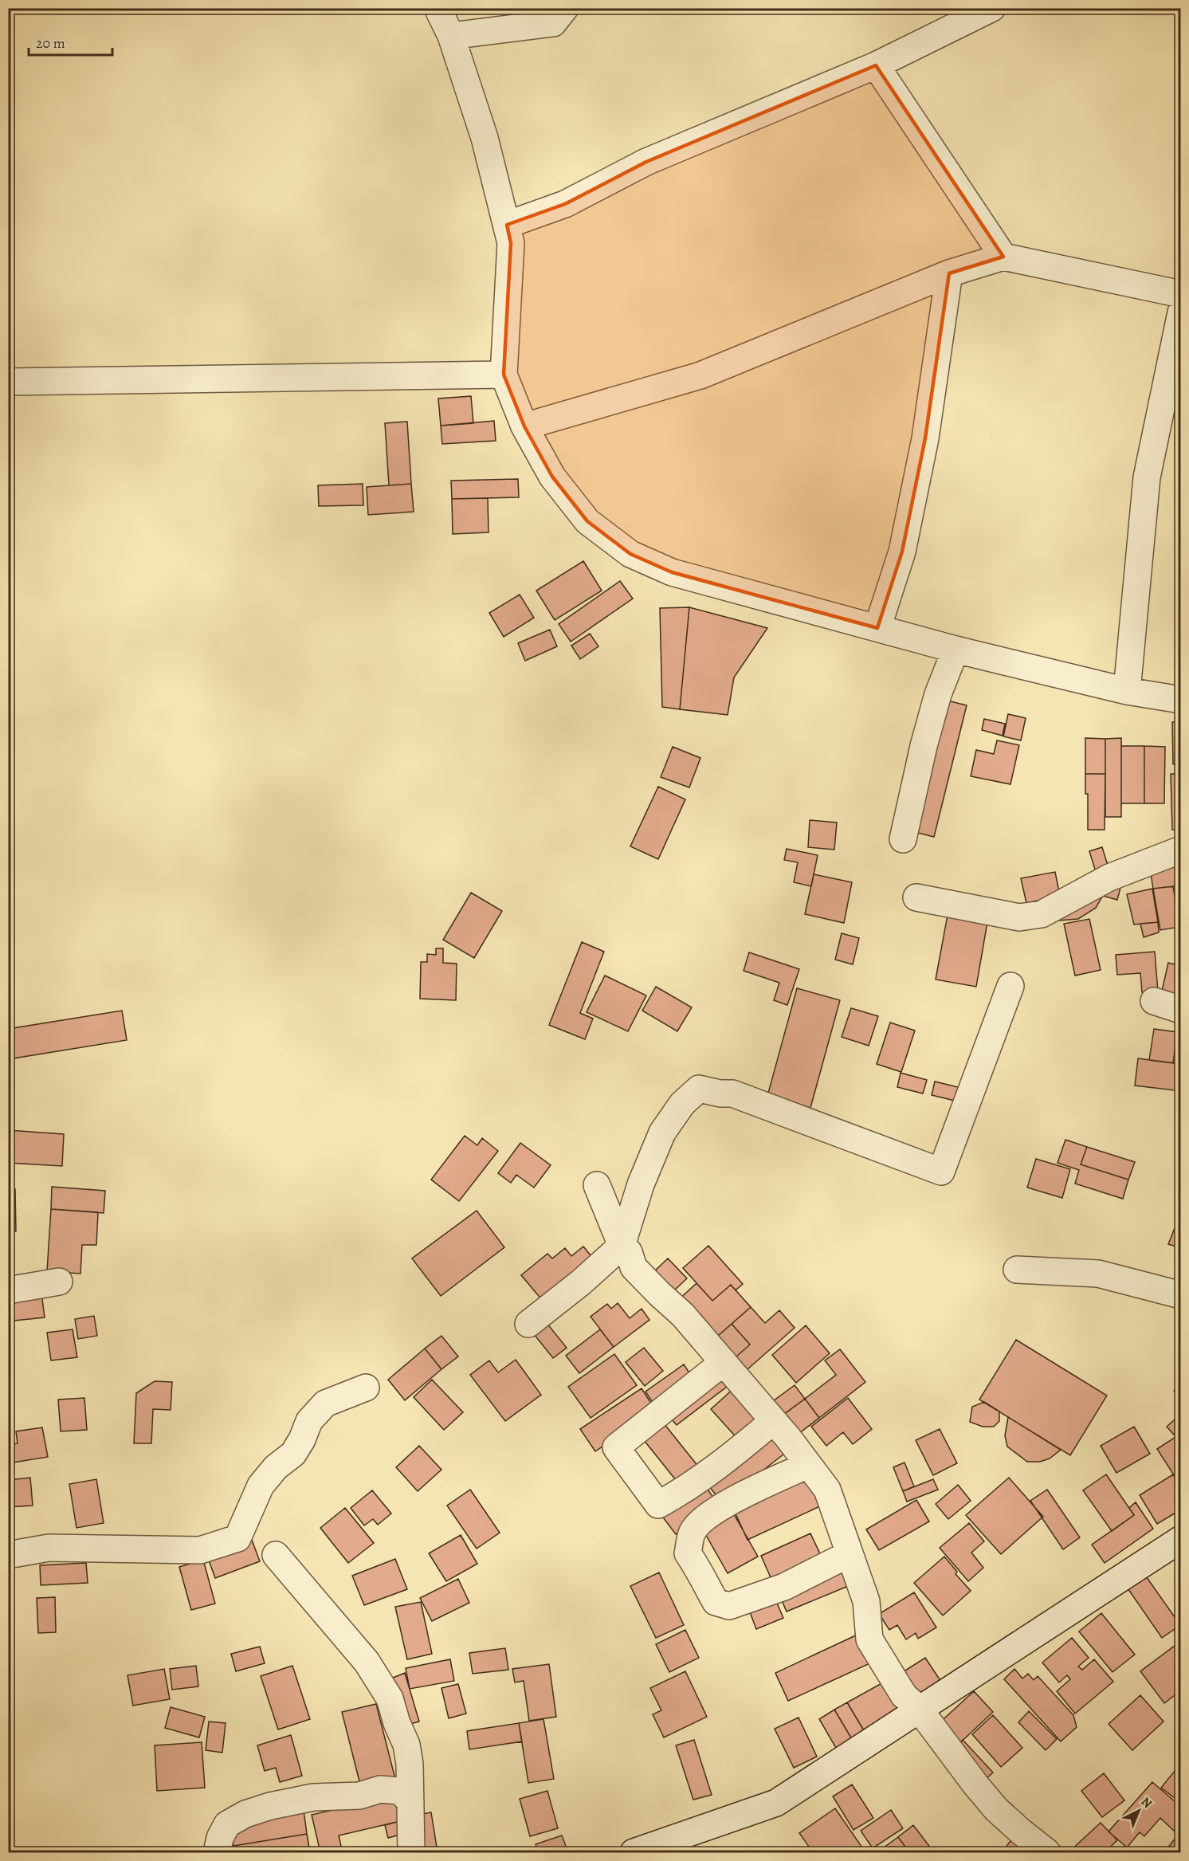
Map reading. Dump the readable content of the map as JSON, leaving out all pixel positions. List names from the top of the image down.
{
  "scale_bar": "20 m",
  "north": "top right"
}
